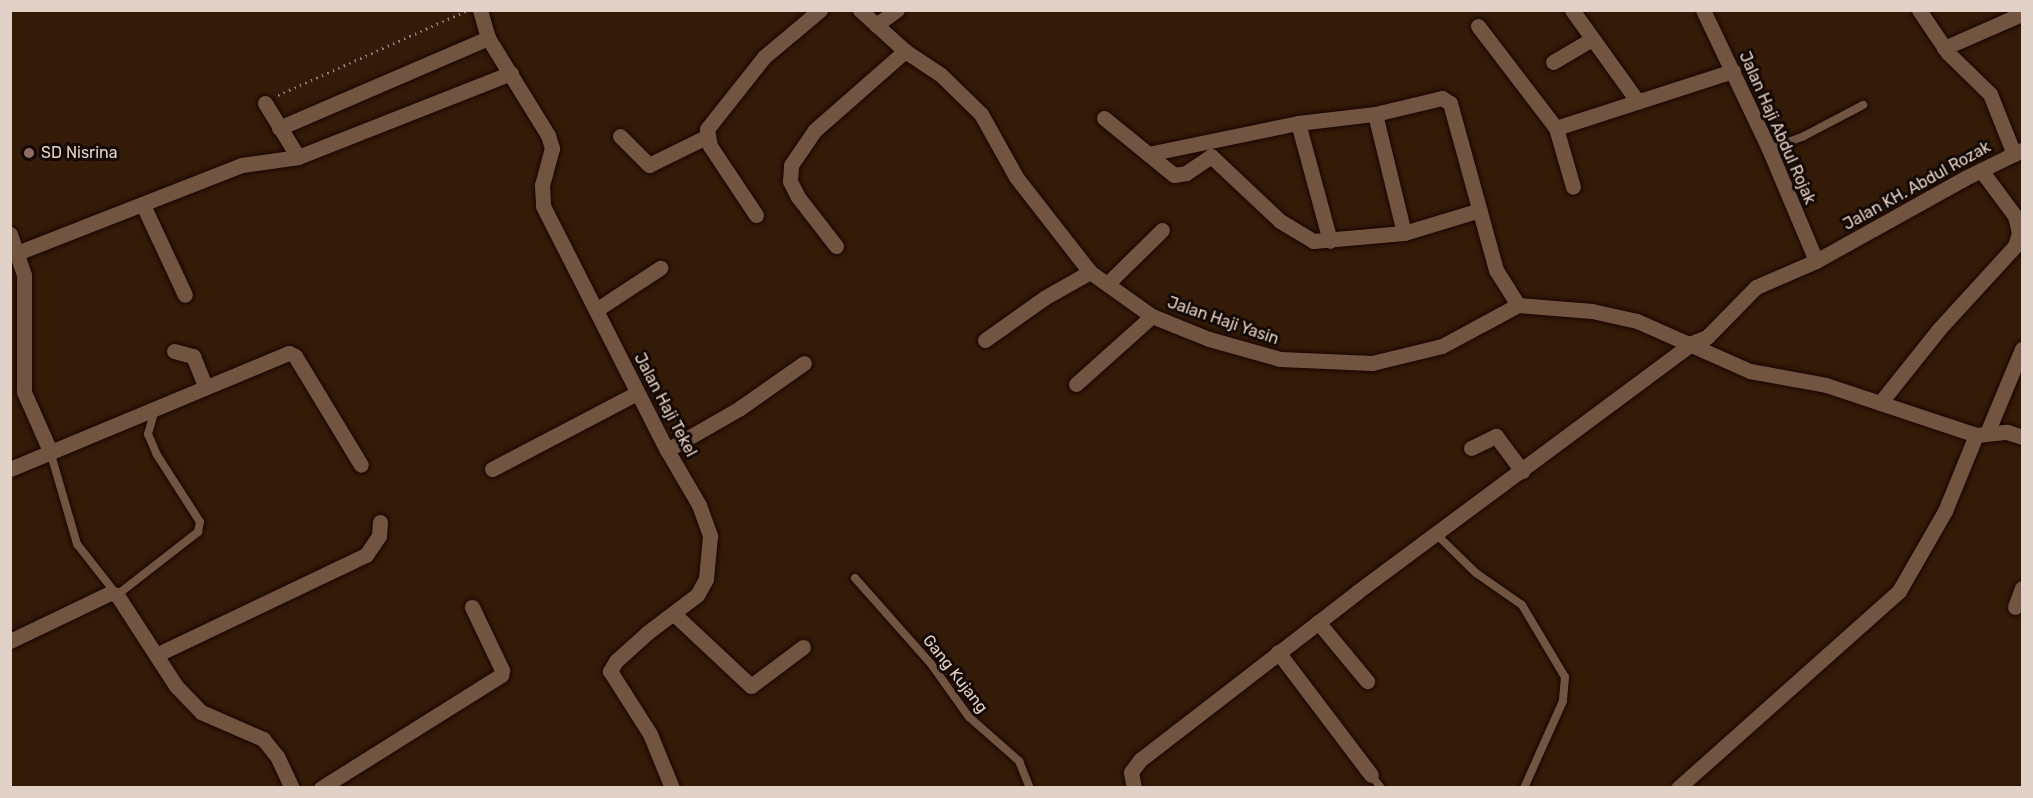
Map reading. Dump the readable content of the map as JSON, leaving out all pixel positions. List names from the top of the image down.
{
  "streets": {
    "street": [
      "Jalan Haji Abdul Rojak",
      "Jalan KH. Abdul Rozak",
      "Jalan Haji Yasin",
      "Jalan Haji Tekel"
    ],
    "lane": ["Gang Kujang"]
  },
  "crossings": [
    ["Jalan Haji Abdul Rojak", "Jalan KH. Abdul Rozak"]
  ],
  "places": ["SD Nisrina"]
}
